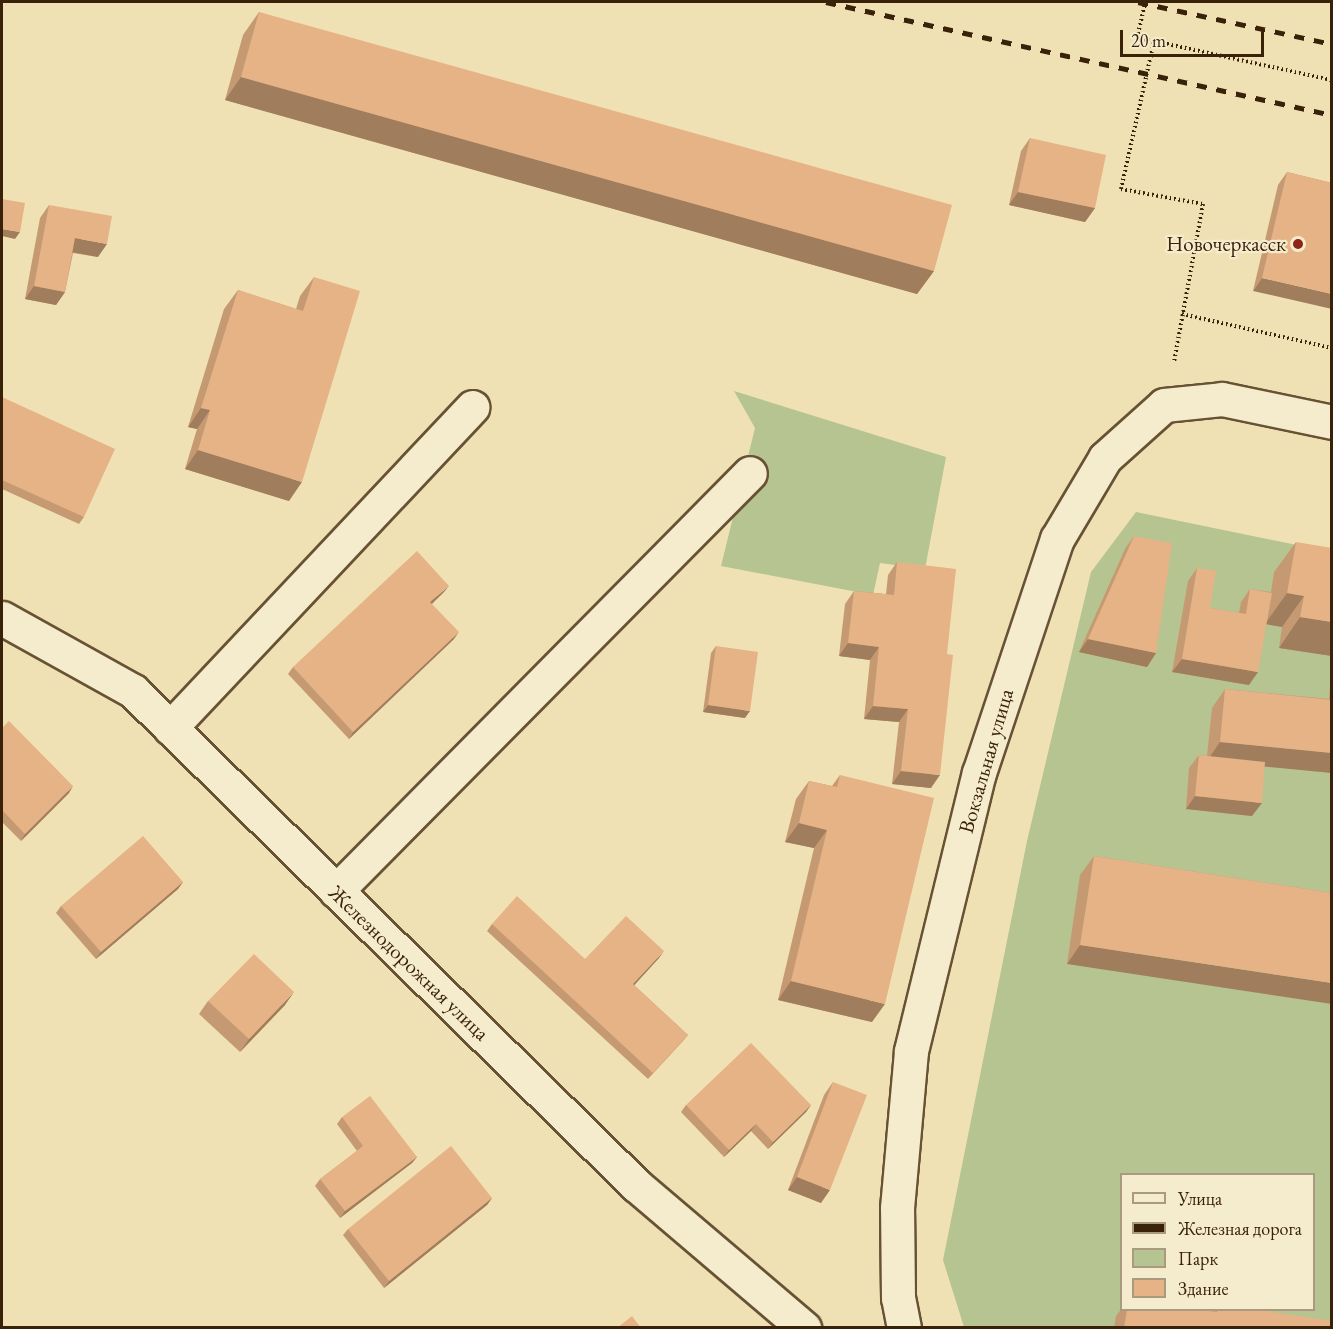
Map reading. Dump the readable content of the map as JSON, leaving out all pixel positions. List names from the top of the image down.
{
  "streets": {
    "street": ["Вокзальная улица", "Железнодорожная улица"]
  },
  "places": ["Новочеркасск"],
  "legend": [
    "Улица",
    "Железная дорога",
    "Парк",
    "Здание"
  ],
  "scale_bar": "20 m"
}
